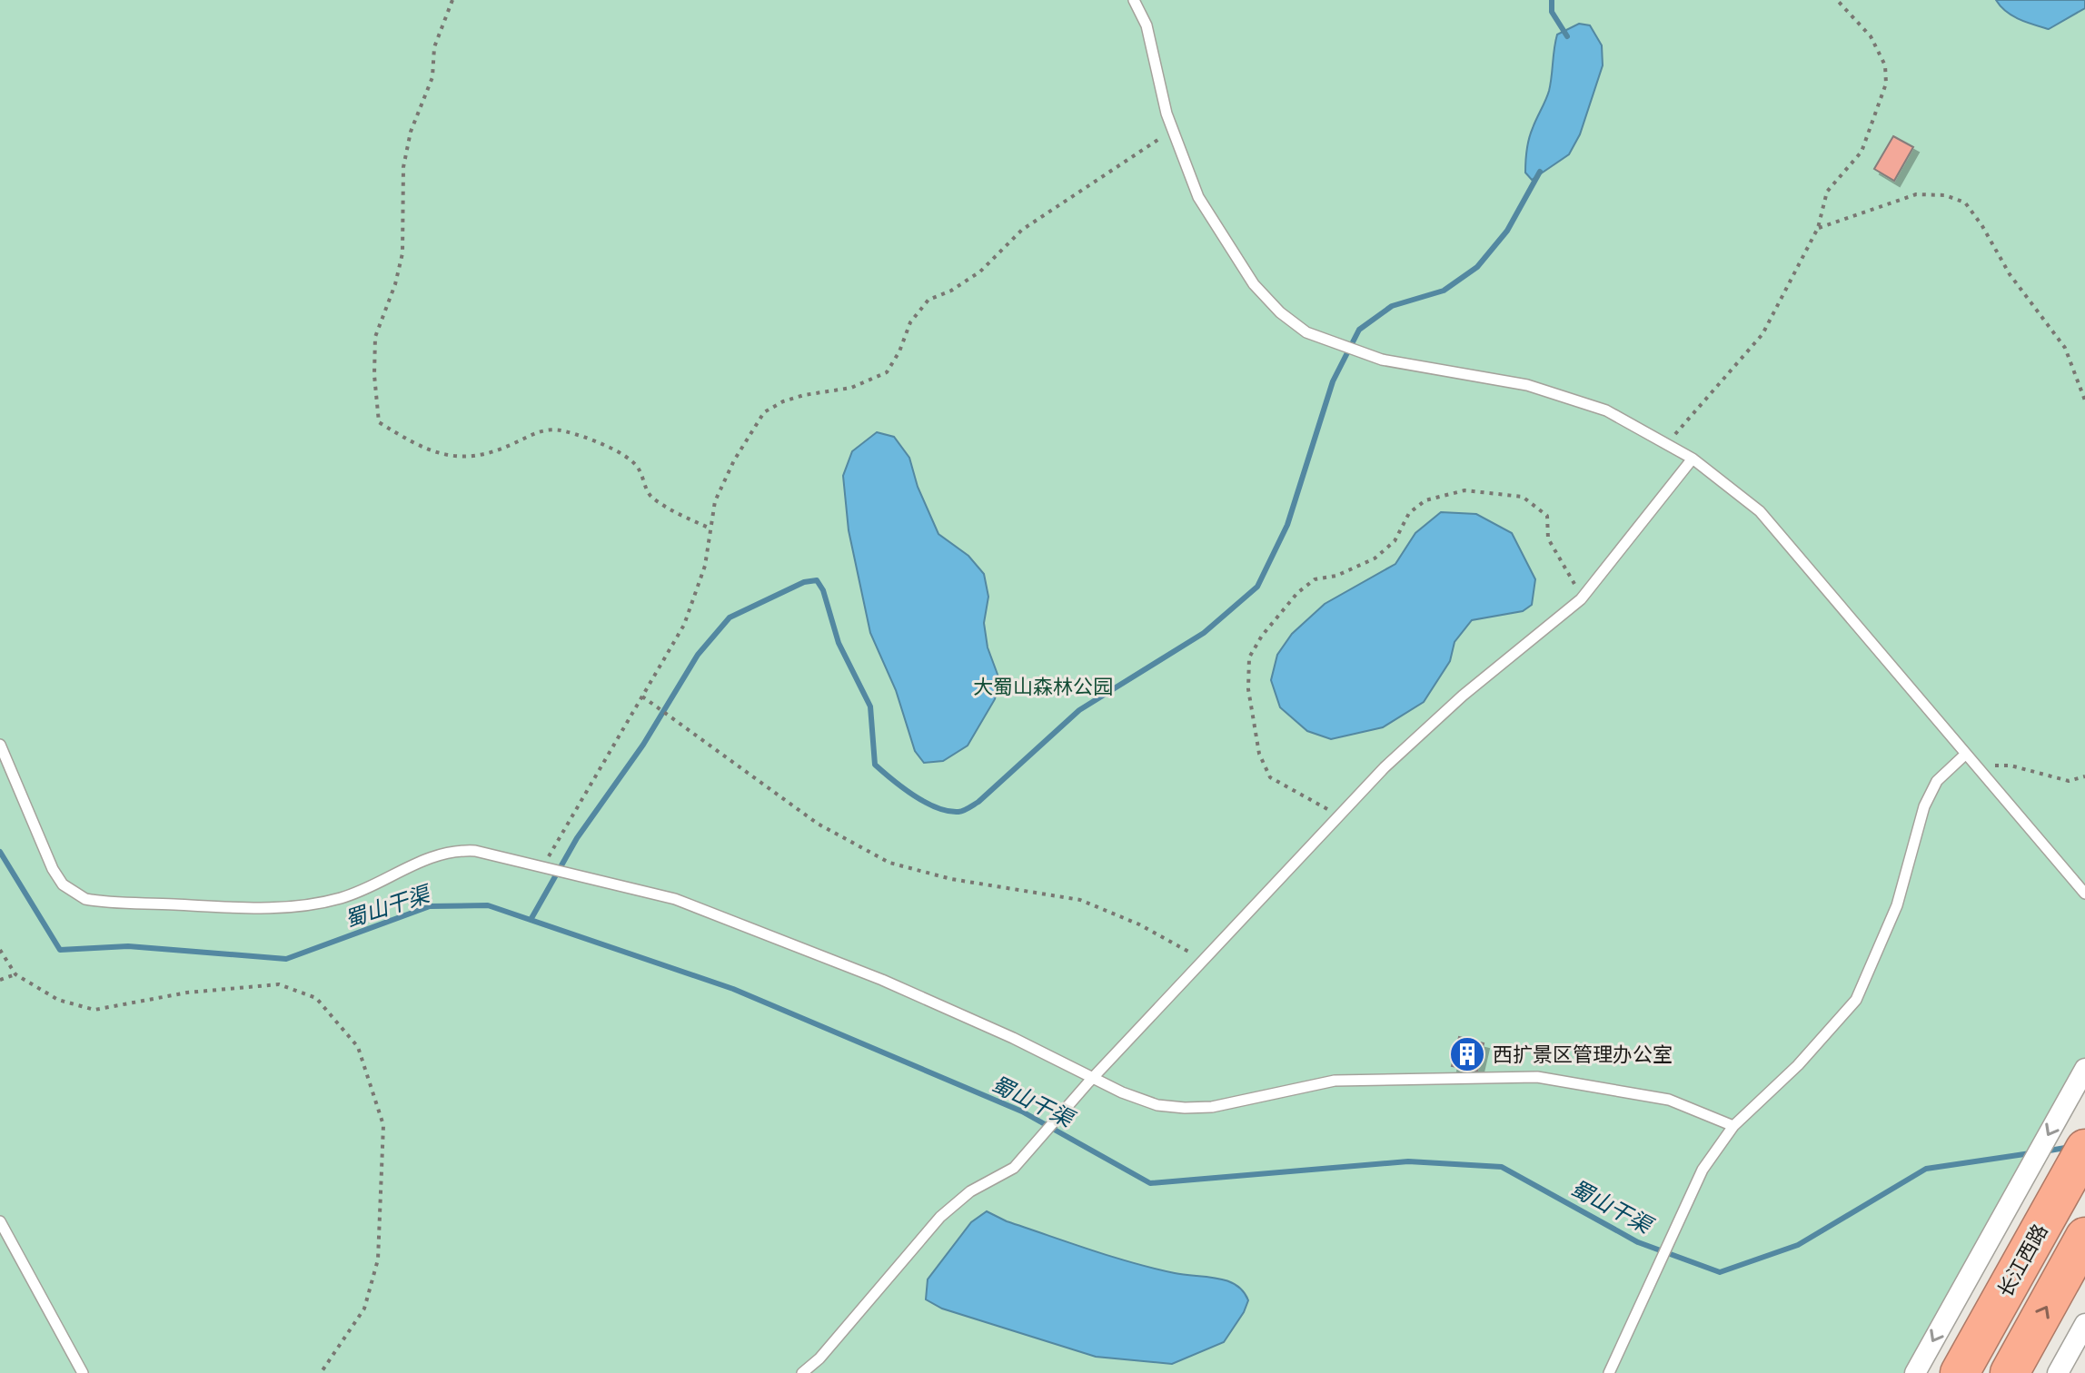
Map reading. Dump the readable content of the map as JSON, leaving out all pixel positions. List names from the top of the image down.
{
  "streets": {
    "highway": ["长江西路"]
  },
  "water": ["蜀山干渠"],
  "parks": ["大蜀山森林公园"],
  "places": {
    "building": ["西扩景区管理办公室"]
  }
}
